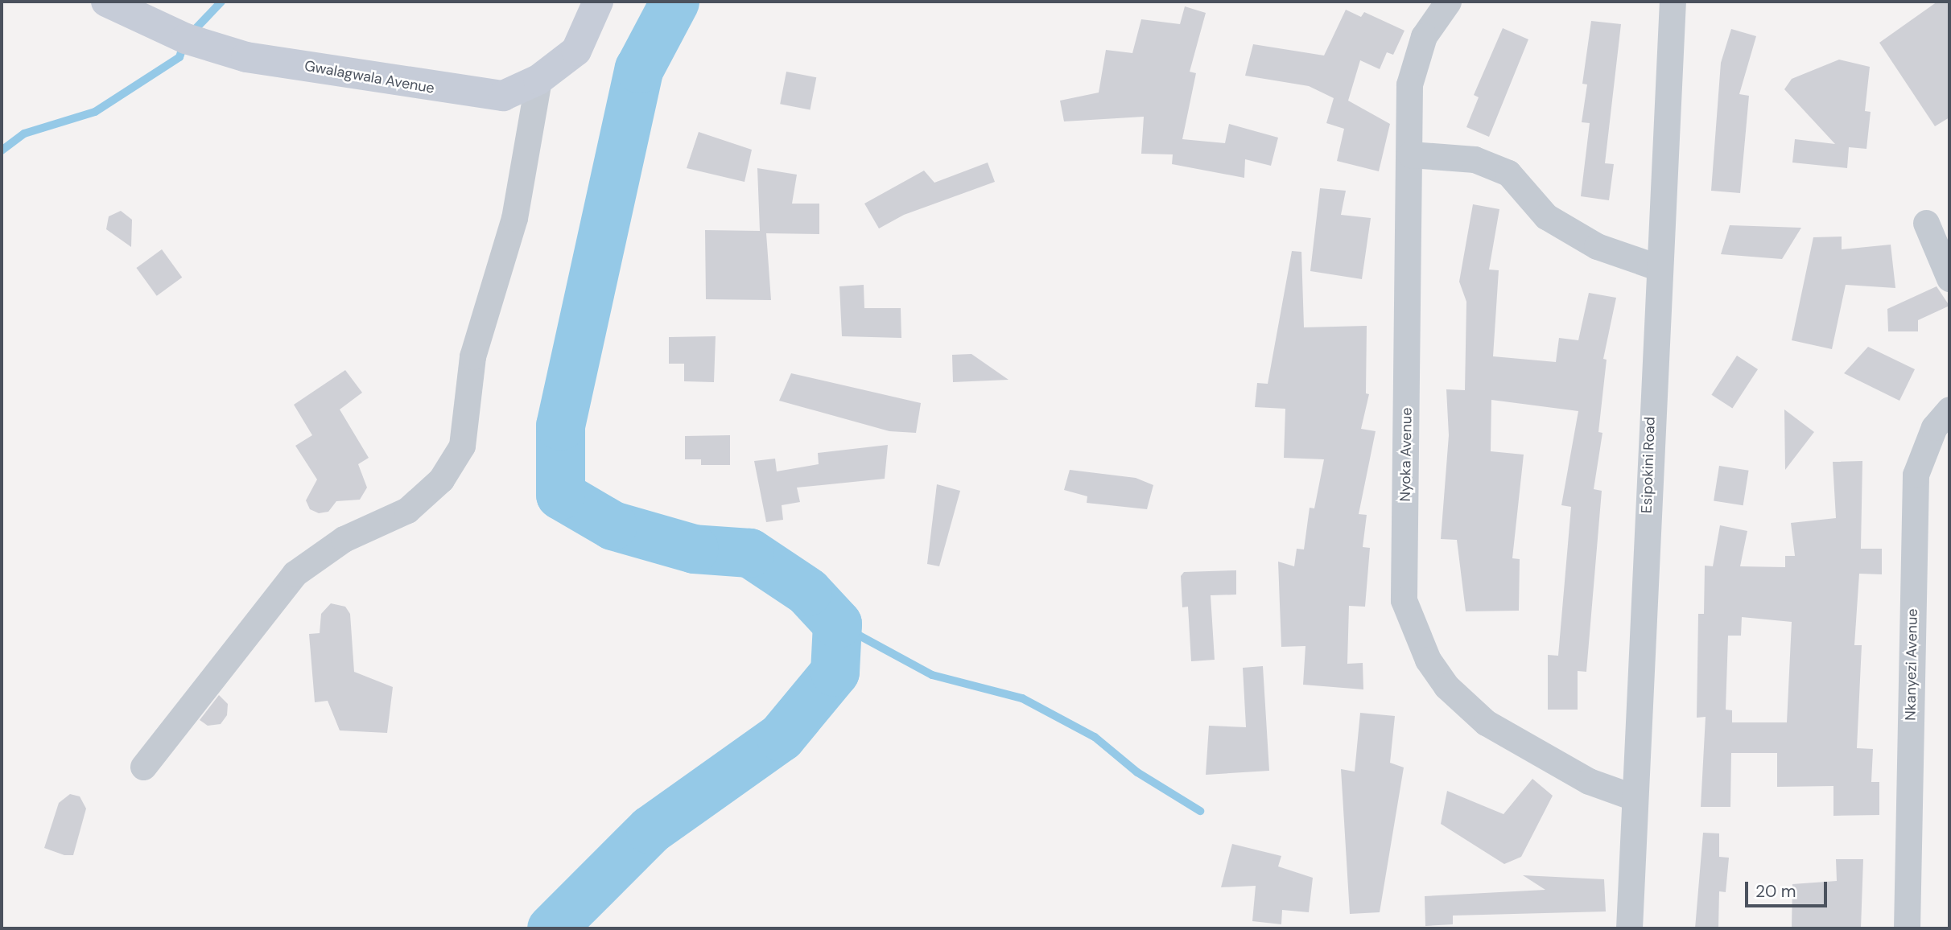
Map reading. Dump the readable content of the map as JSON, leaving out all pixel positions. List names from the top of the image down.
{
  "streets": {
    "street": [
      "Gwalagwala Avenue",
      "Nyoka Avenue",
      "Esipokini Road",
      "Nkanyezi Avenue"
    ]
  },
  "crossings": [
    ["Nyoka Avenue", "Esipokini Road"]
  ],
  "scale_bar": "20 m"
}
